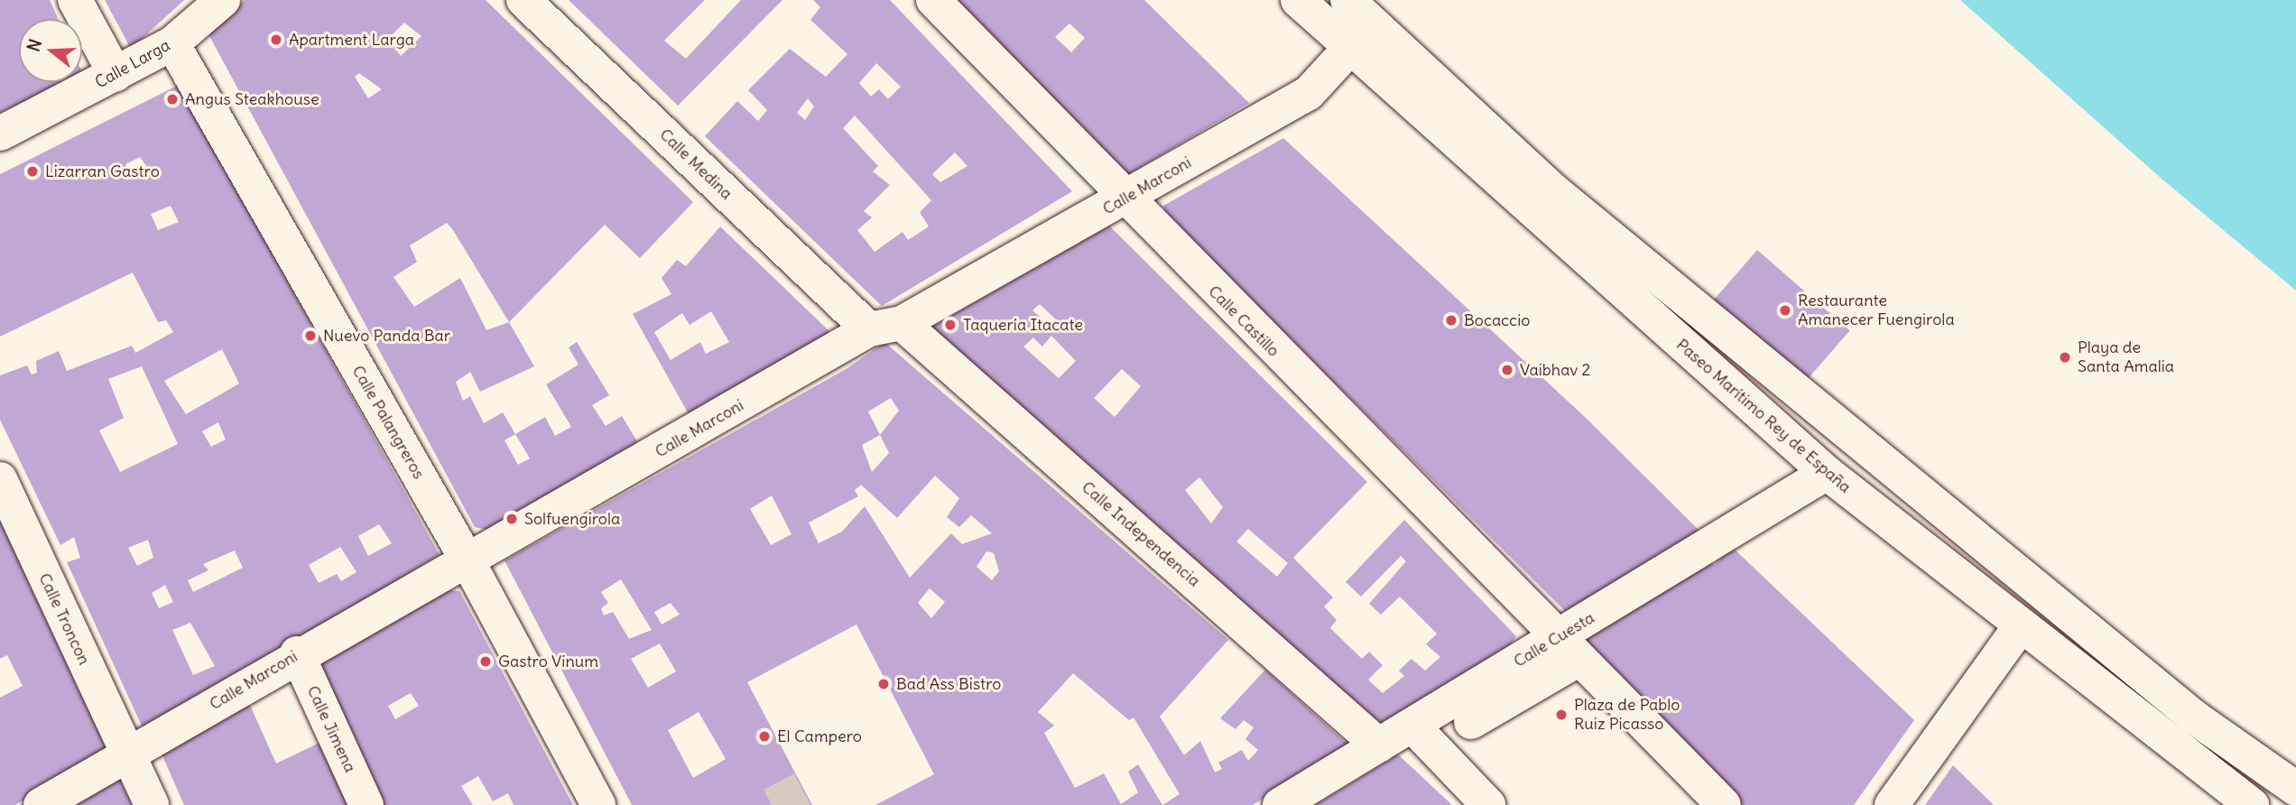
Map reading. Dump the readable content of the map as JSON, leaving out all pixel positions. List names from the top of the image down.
{
  "streets": {
    "street": [
      "Calle Larga",
      "Calle Medina",
      "Calle Marconi",
      "Calle Castillo",
      "Paseo Marítimo Rey de España",
      "Calle Palangreros",
      "Calle Independencia",
      "Calle Troncon",
      "Calle Cuesta",
      "Calle Jimena"
    ]
  },
  "crossings": [
    ["Calle Larga", "Calle Palangreros"],
    ["Calle Medina", "Calle Marconi"],
    ["Calle Medina", "Calle Independencia"],
    ["Calle Marconi", "Calle Castillo"],
    ["Calle Marconi", "Paseo Marítimo Rey de España"],
    ["Calle Marconi", "Calle Palangreros"],
    ["Calle Marconi", "Calle Independencia"],
    ["Calle Marconi", "Calle Troncon"],
    ["Calle Marconi", "Calle Jimena"],
    ["Calle Castillo", "Calle Cuesta"],
    ["Paseo Marítimo Rey de España", "Calle Cuesta"],
    ["Calle Independencia", "Calle Cuesta"]
  ],
  "places": [
    "Apartment Larga",
    "Angus Steakhouse",
    "Lizarran Gastro",
    "Restaurante Amanecer Fuengirola",
    "Bocaccio",
    "Taquería Itacate",
    "Nuevo Panda Bar",
    "Playa de Santa Amalia",
    "Vaibhav 2",
    "Solfuengirola",
    "Gastro Vinum",
    "Bad Ass Bistro",
    "Plaza de Pablo Ruiz Picasso",
    "El Campero"
  ],
  "north": "left"
}
